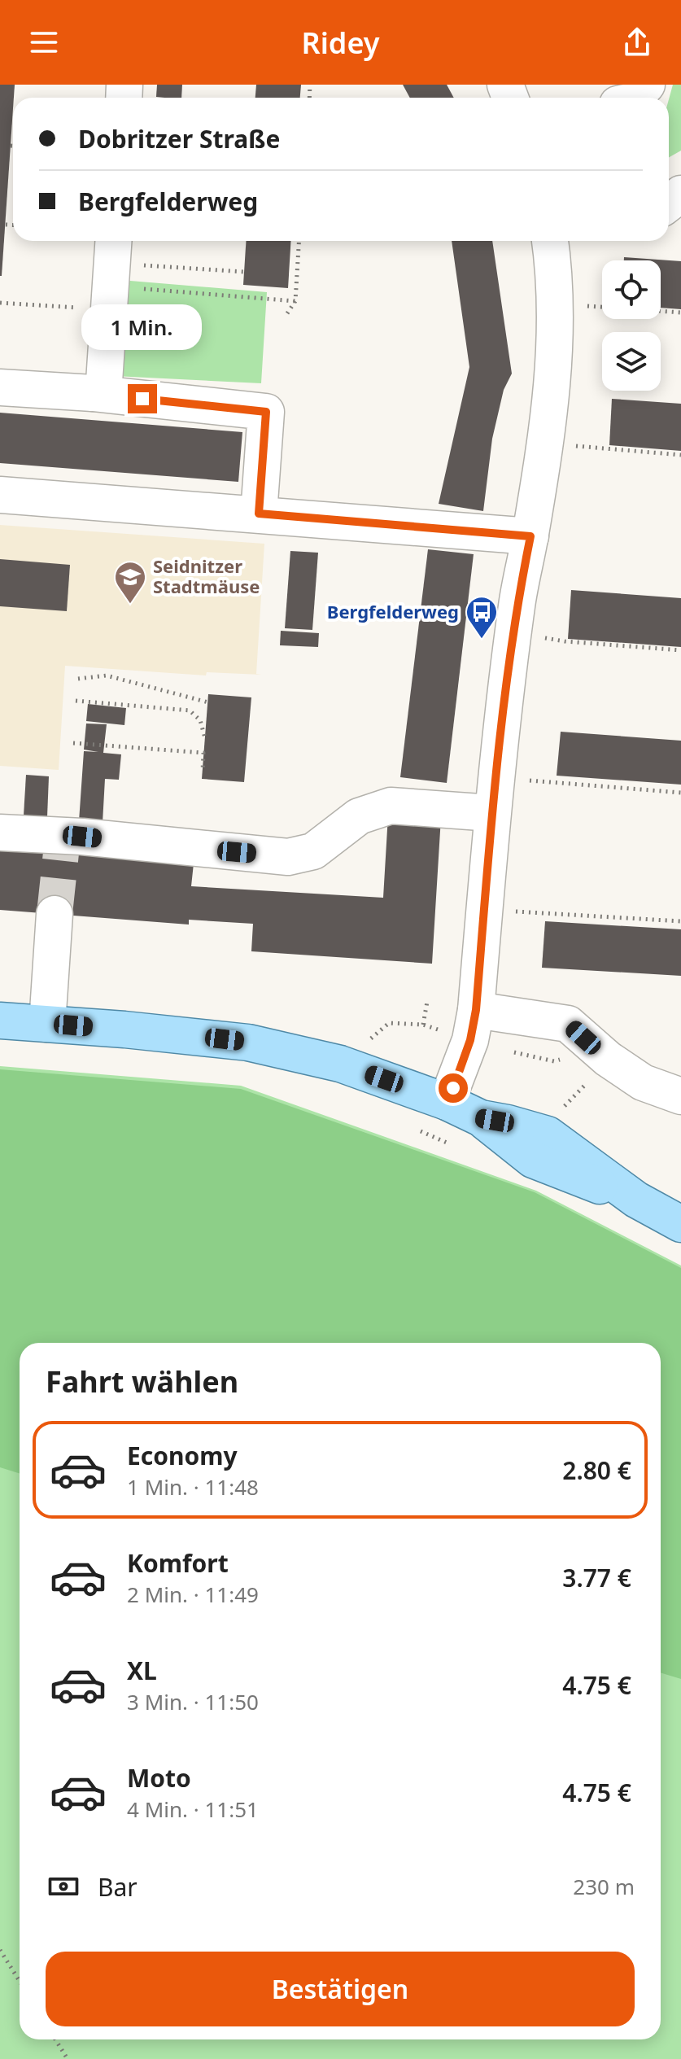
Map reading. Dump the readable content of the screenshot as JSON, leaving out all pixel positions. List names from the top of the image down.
{
  "places": {
    "school or university": ["Seidnitzer Stadtmäuse"],
    "bus stop": ["Bergfelderweg"]
  },
  "page": {
    "header": "Ridey",
    "banner": ["Dobritzer Straße", "Bergfelderweg"],
    "bubble": "1 Min.",
    "heading": "Fahrt wählen",
    "list": [
      {
        "name": "Economy",
        "note": "1 Min. · 11:48",
        "value": "2.80 €"
      },
      {
        "name": "Komfort",
        "note": "2 Min. · 11:49",
        "value": "3.77 €"
      },
      {
        "name": "XL",
        "note": "3 Min. · 11:50",
        "value": "4.75 €"
      },
      {
        "name": "Moto",
        "note": "4 Min. · 11:51",
        "value": "4.75 €"
      }
    ],
    "pay": ["Bar", "230 m"],
    "buttons": "Bestätigen"
  }
}
